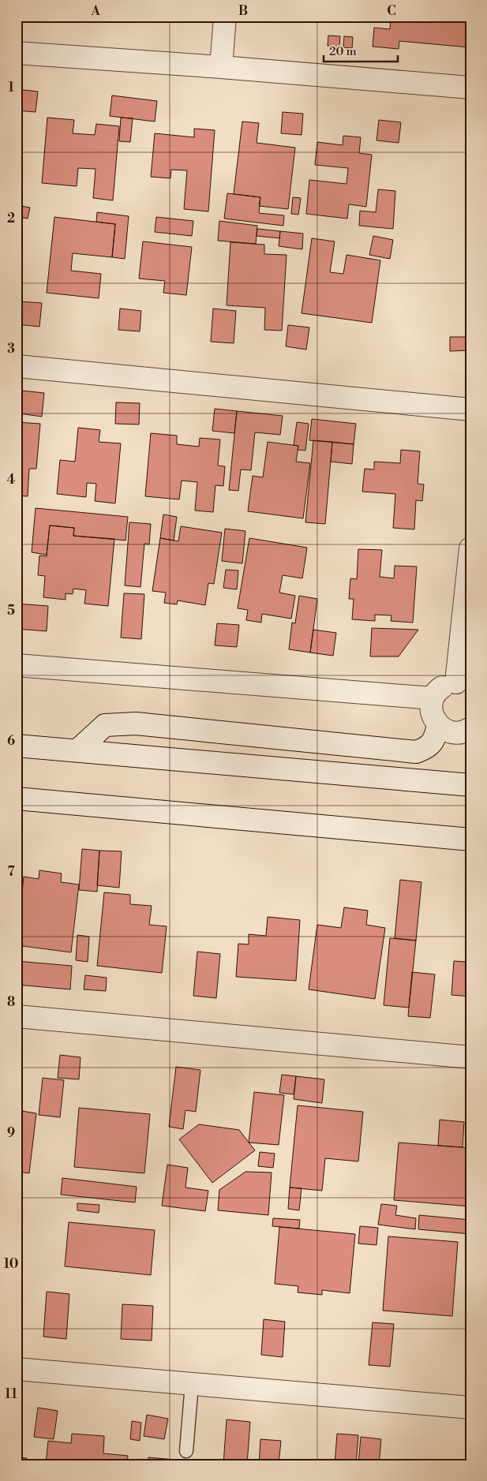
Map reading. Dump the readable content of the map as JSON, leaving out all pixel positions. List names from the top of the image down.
{
  "scale_bar": "20 m",
  "grid": {
    "columns": ["A", "B", "C"],
    "rows": [
      "1",
      "2",
      "3",
      "4",
      "5",
      "6",
      "7",
      "8",
      "9",
      "10",
      "11"
    ]
  }
}
